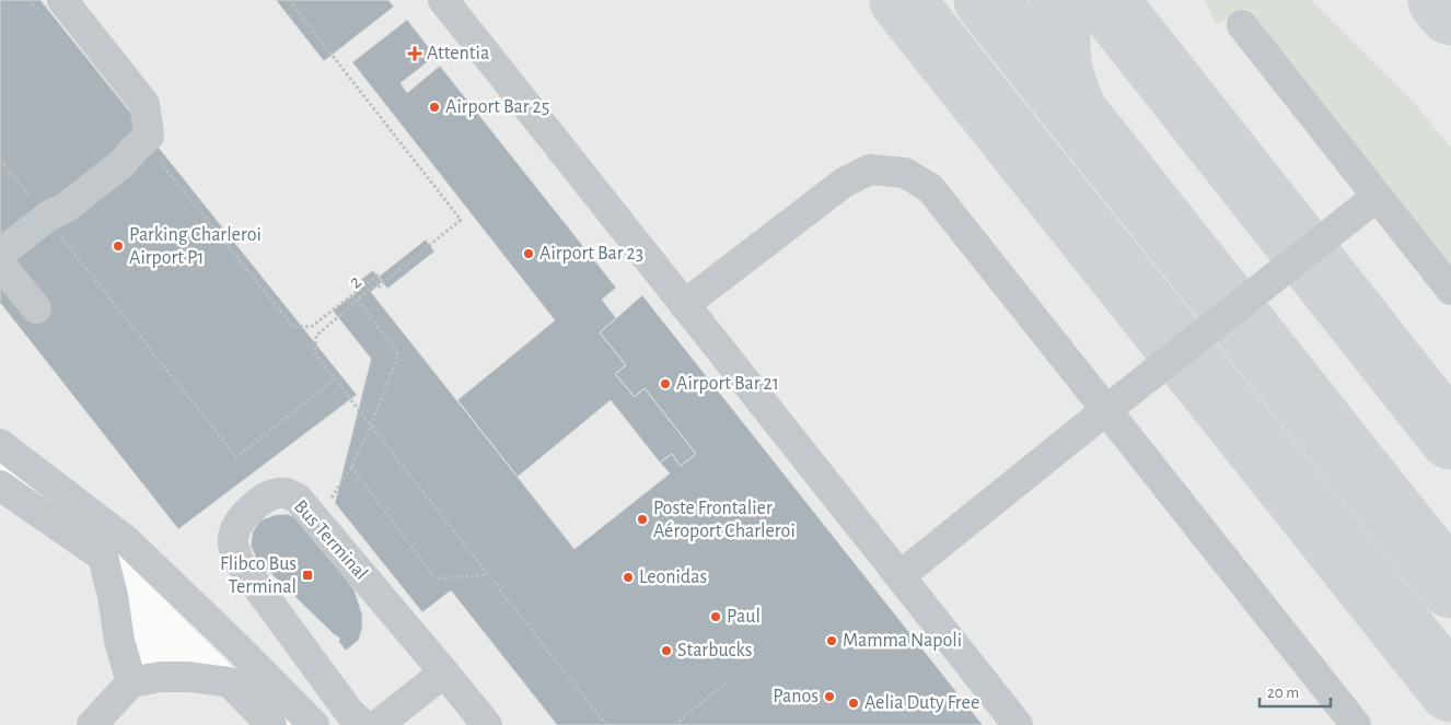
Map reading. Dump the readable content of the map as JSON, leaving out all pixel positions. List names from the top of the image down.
{
  "streets": {
    "street": ["Bus Terminal"],
    "path": ["2"]
  },
  "places": {
    "health": ["Attentia"],
    "other": [
      "Airport Bar 25",
      "Parking Charleroi Airport P1",
      "Airport Bar 23",
      "Airport Bar 21",
      "Poste Frontalier Aéroport Charleroi",
      "Leonidas",
      "Paul",
      "Mamma Napoli",
      "Starbucks",
      "Panos",
      "Aelia Duty Free"
    ],
    "transit": ["Flibco Bus Terminal"]
  },
  "scale_bar": "20 m"
}
